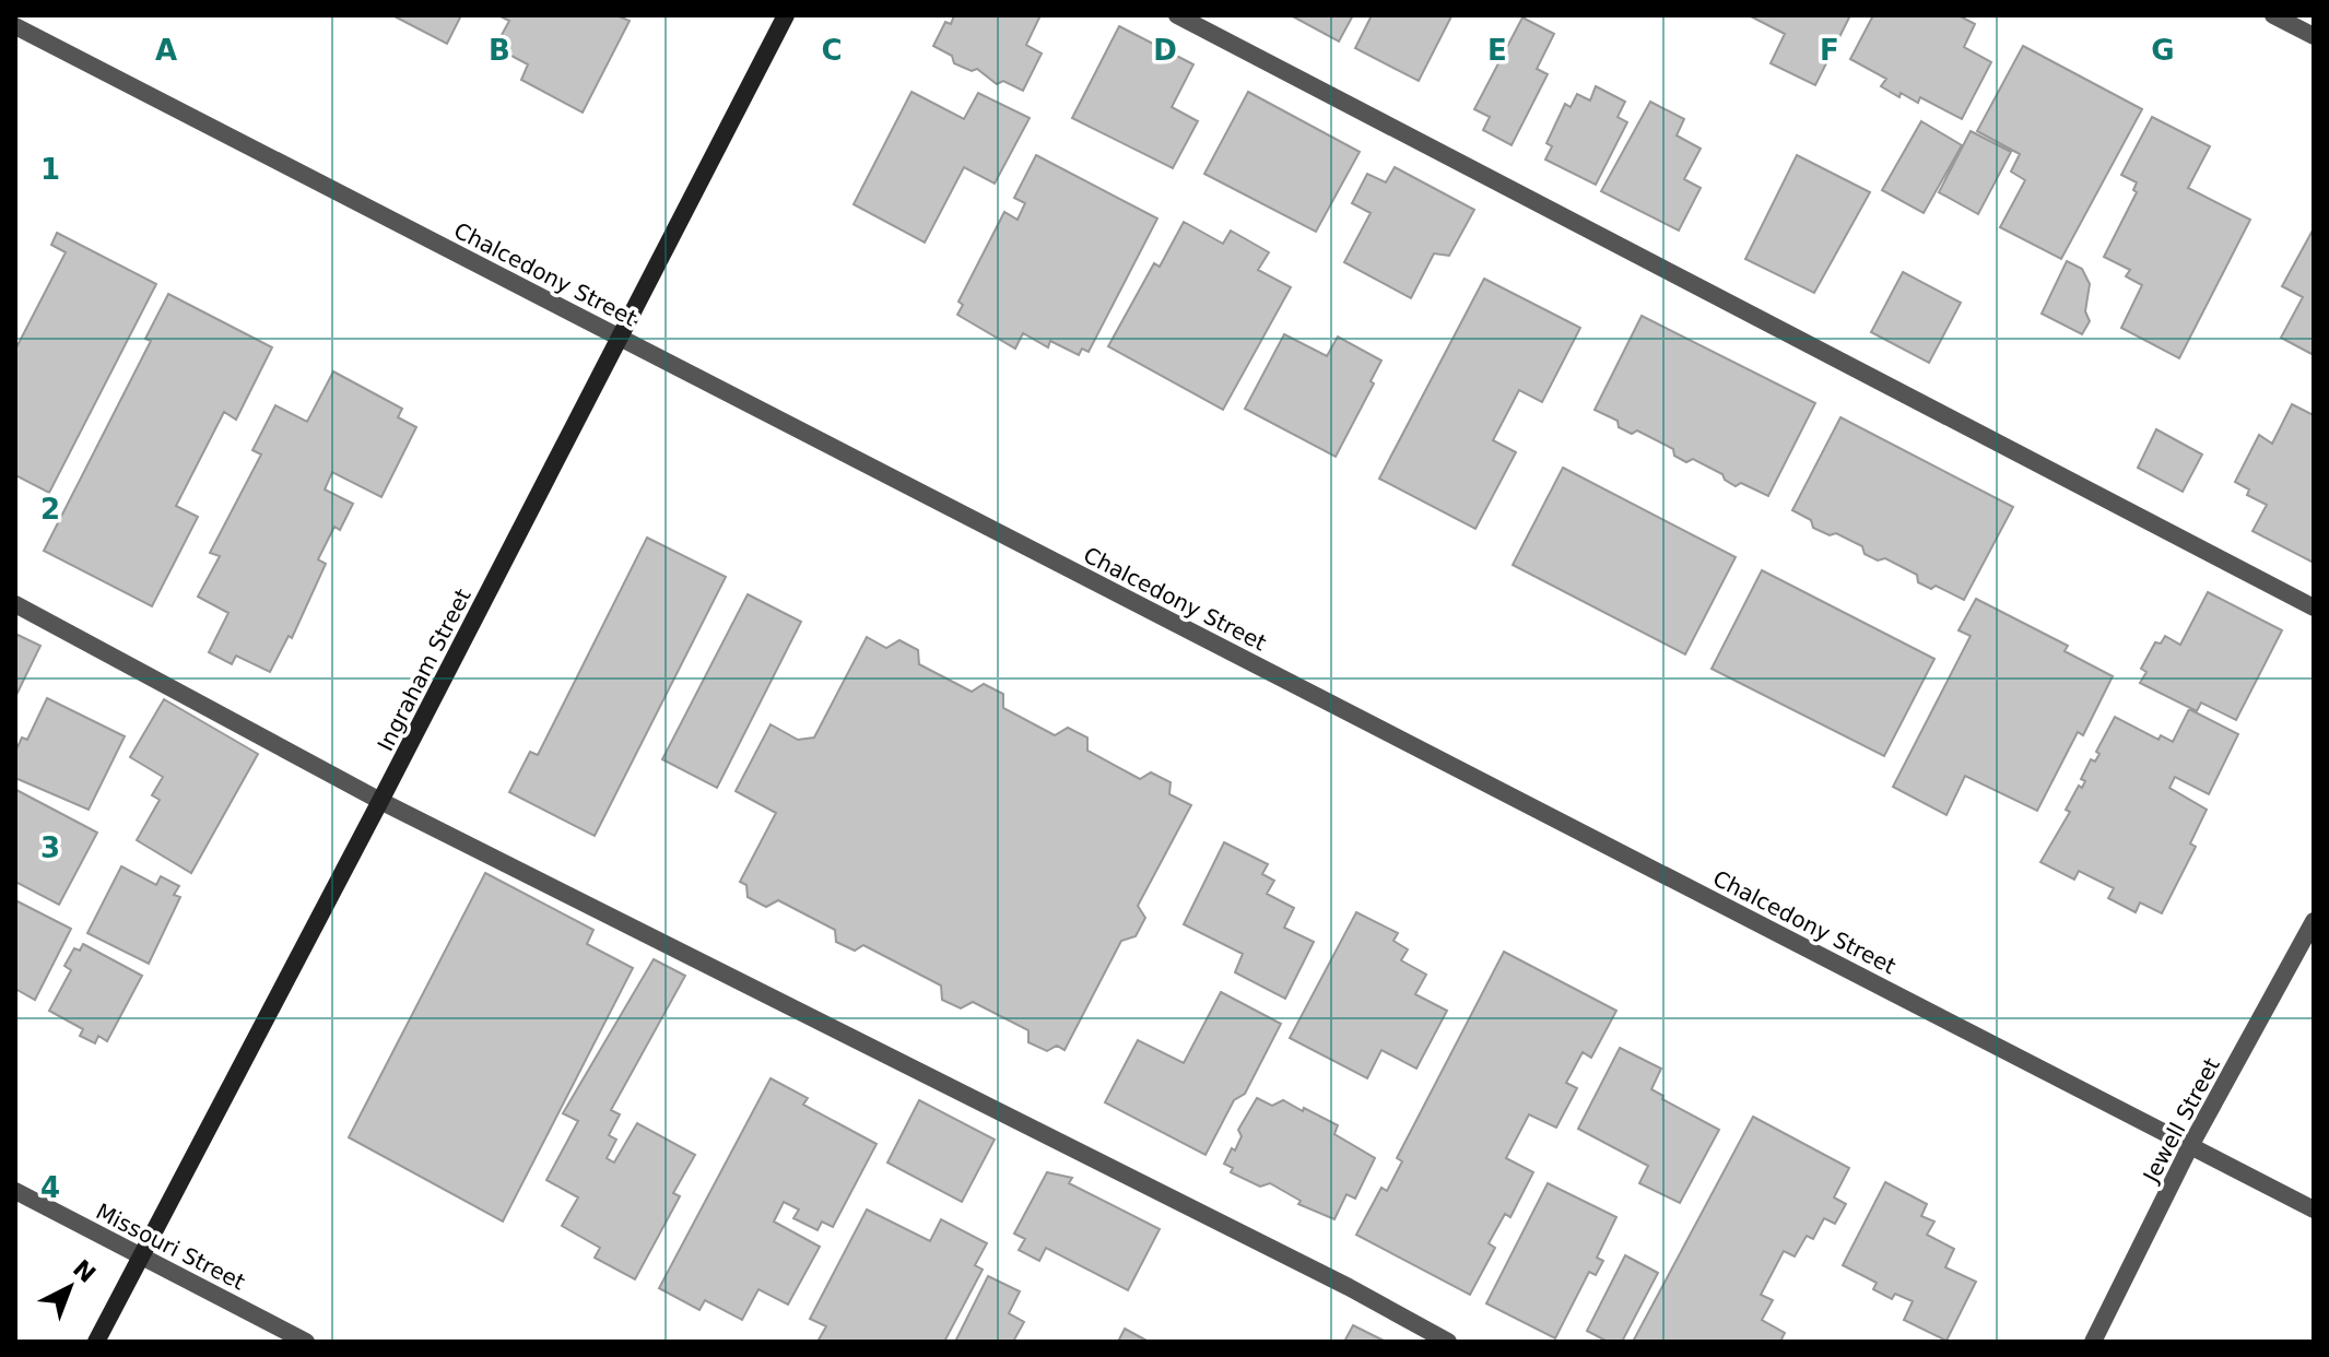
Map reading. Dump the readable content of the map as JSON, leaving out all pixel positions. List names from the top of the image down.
{
  "streets": {
    "main road": ["Ingraham Street"],
    "street": ["Chalcedony Street", "Jewell Street", "Missouri Street"]
  },
  "crossings": [
    ["Chalcedony Street", "Ingraham Street"],
    ["Chalcedony Street", "Jewell Street"],
    ["Ingraham Street", "Missouri Street"]
  ],
  "north": "top right",
  "grid": {
    "columns": [
      "A",
      "B",
      "C",
      "D",
      "E",
      "F",
      "G"
    ],
    "rows": [
      "1",
      "2",
      "3",
      "4"
    ]
  }
}
